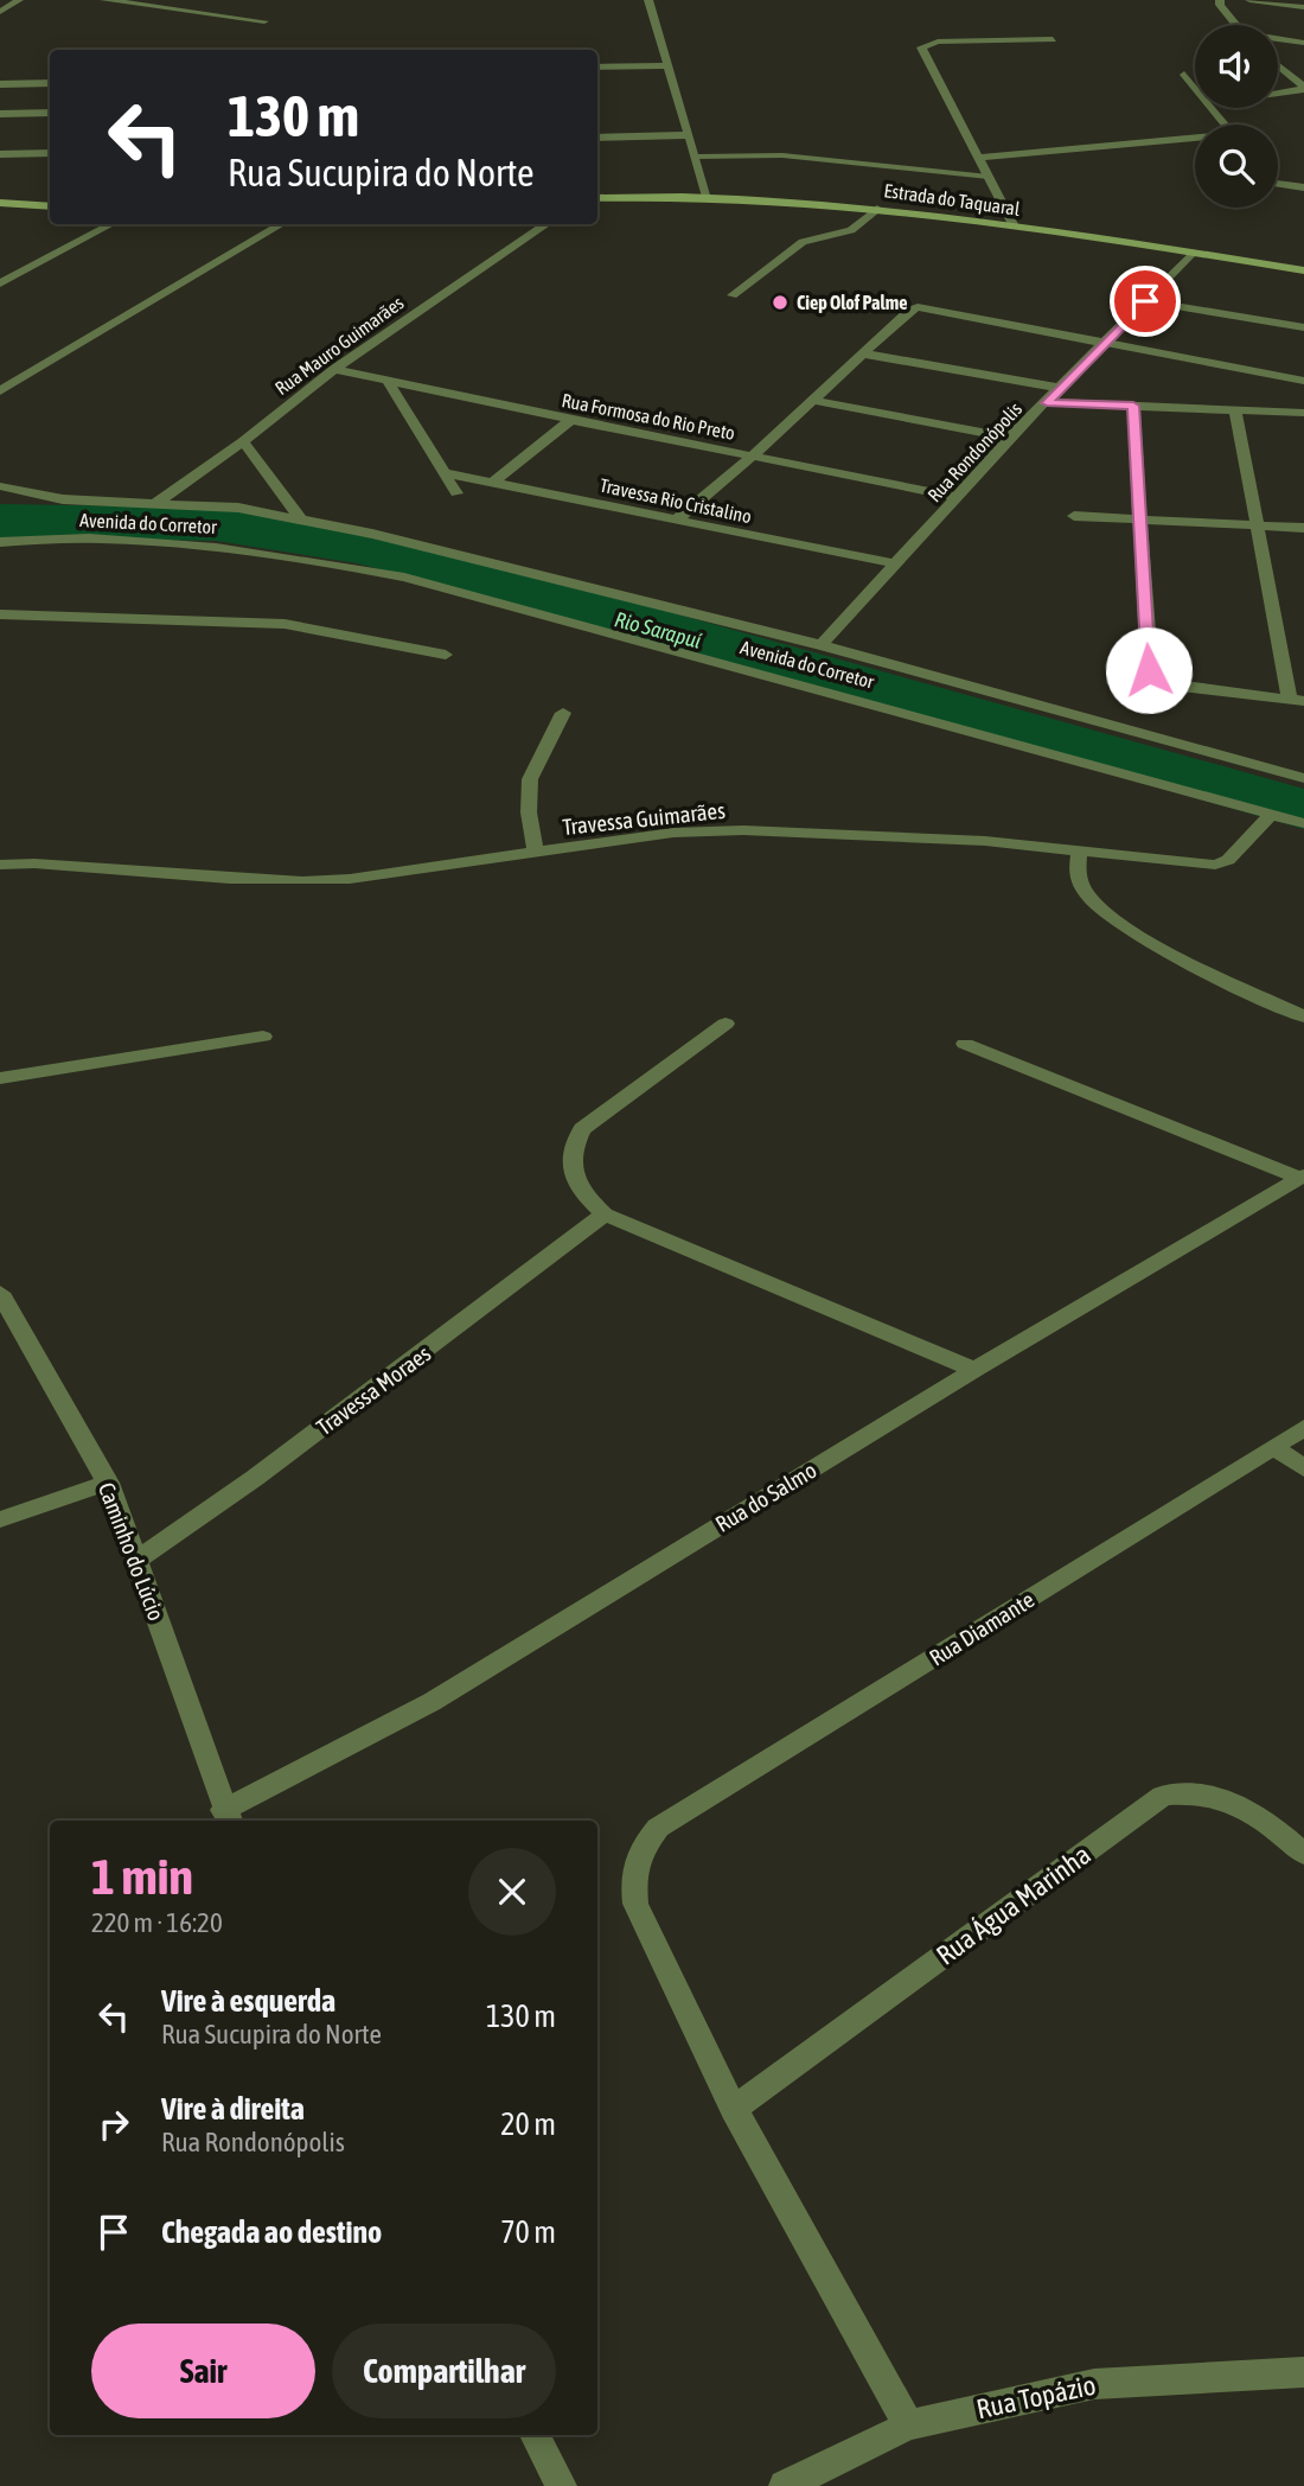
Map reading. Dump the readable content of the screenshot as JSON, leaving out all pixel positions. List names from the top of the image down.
{
  "streets": {
    "street": [
      "Estrada do Taquaral",
      "Rua Mauro Guimarães",
      "Rua Formosa do Rio Preto",
      "Rua Rondonópolis",
      "Travessa Rio Cristalino",
      "Avenida do Corretor",
      "Travessa Guimarães",
      "Travessa Moraes",
      "Rua do Salmo",
      "Caminho do Lúcio",
      "Rua Diamante",
      "Rua Água Marinha",
      "Rua Topázio"
    ]
  },
  "crossings": [
    ["Estrada do Taquaral", "Rua Rondonópolis"],
    ["Rua Mauro Guimarães", "Rua Formosa do Rio Preto"],
    ["Rua Mauro Guimarães", "Avenida do Corretor"],
    ["Rua Formosa do Rio Preto", "Rua Rondonópolis"],
    ["Rua Rondonópolis", "Travessa Rio Cristalino"],
    ["Rua Rondonópolis", "Avenida do Corretor"],
    ["Avenida do Corretor", "Travessa Guimarães"],
    ["Travessa Moraes", "Caminho do Lúcio"],
    ["Rua do Salmo", "Caminho do Lúcio"],
    ["Rua Diamante", "Rua Água Marinha"]
  ],
  "water": ["Rio Sarapuí"],
  "places": ["Ciep Olof Palme"],
  "page": {
    "turn": ["130 m", "Rua Sucupira do Norte"],
    "heading": ["1 min", "220 m · 16:20"],
    "list": [
      {
        "name": "Vire à esquerda",
        "note": "Rua Sucupira do Norte",
        "value": "130 m"
      },
      {
        "name": "Vire à direita",
        "note": "Rua Rondonópolis",
        "value": "20 m"
      },
      {
        "name": "Chegada ao destino",
        "value": "70 m"
      }
    ],
    "buttons": ["Sair", "Compartilhar"]
  }
}
